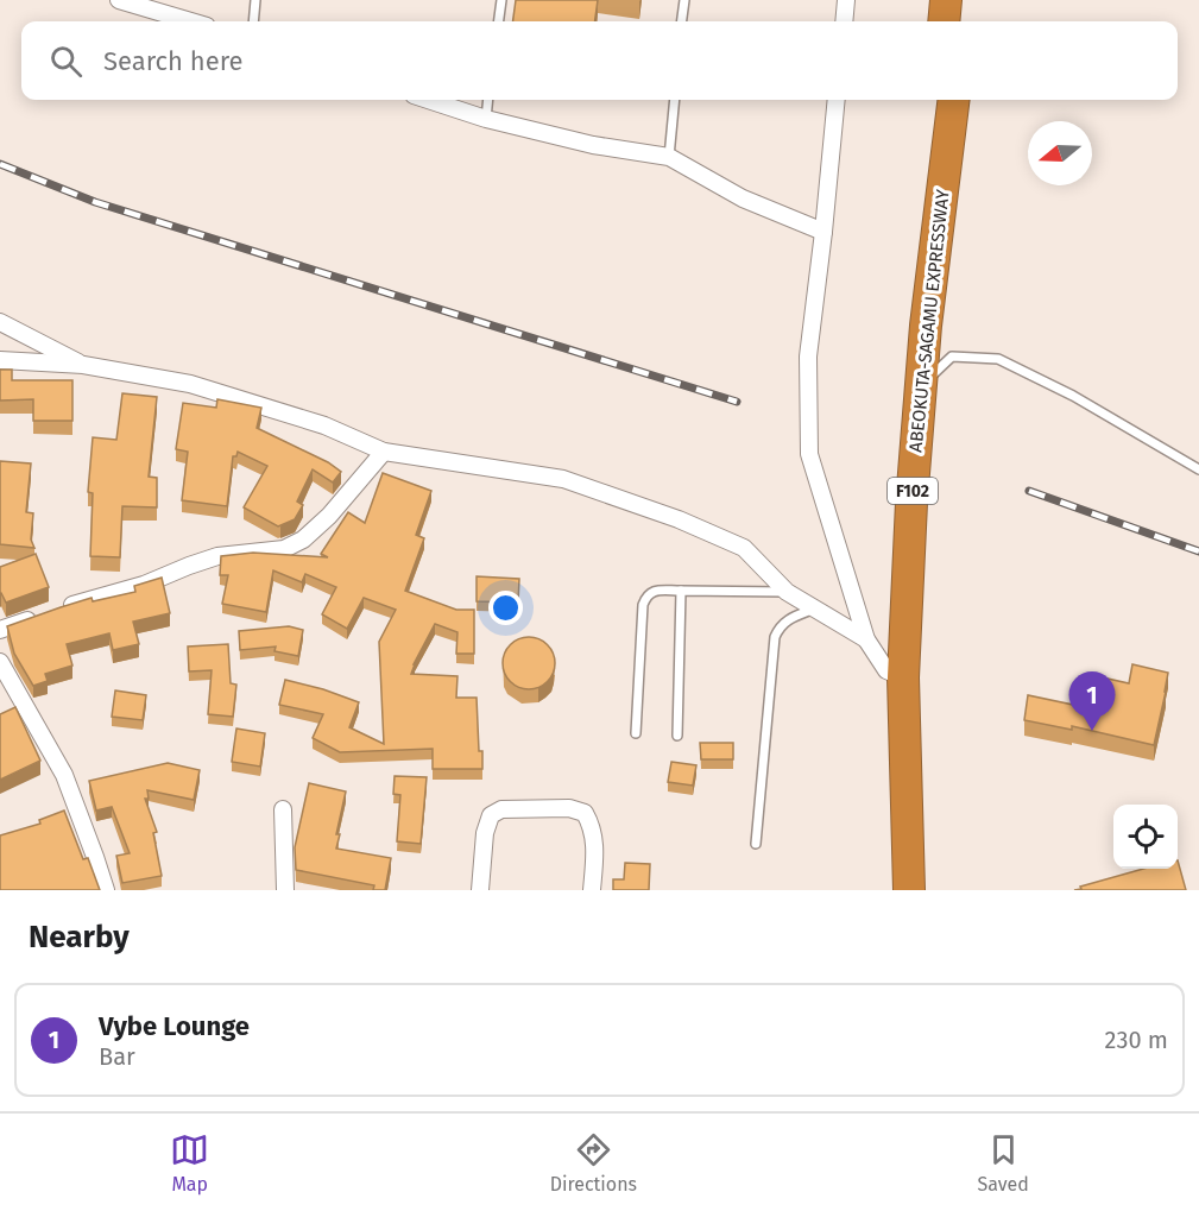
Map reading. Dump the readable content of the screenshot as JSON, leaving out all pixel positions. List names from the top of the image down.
{
  "streets": {
    "highway": ["ABEOKUTA-SAGAMU EXPRESSWAY", "F102"]
  },
  "north": "left",
  "page": {
    "search": "Search here",
    "pins": "1",
    "heading": "Nearby",
    "list": [
      {
        "mark": "1",
        "name": "Vybe Lounge",
        "note": "Bar",
        "value": "230 m"
      }
    ],
    "nav": ["Map", "Directions", "Saved"]
  }
}
